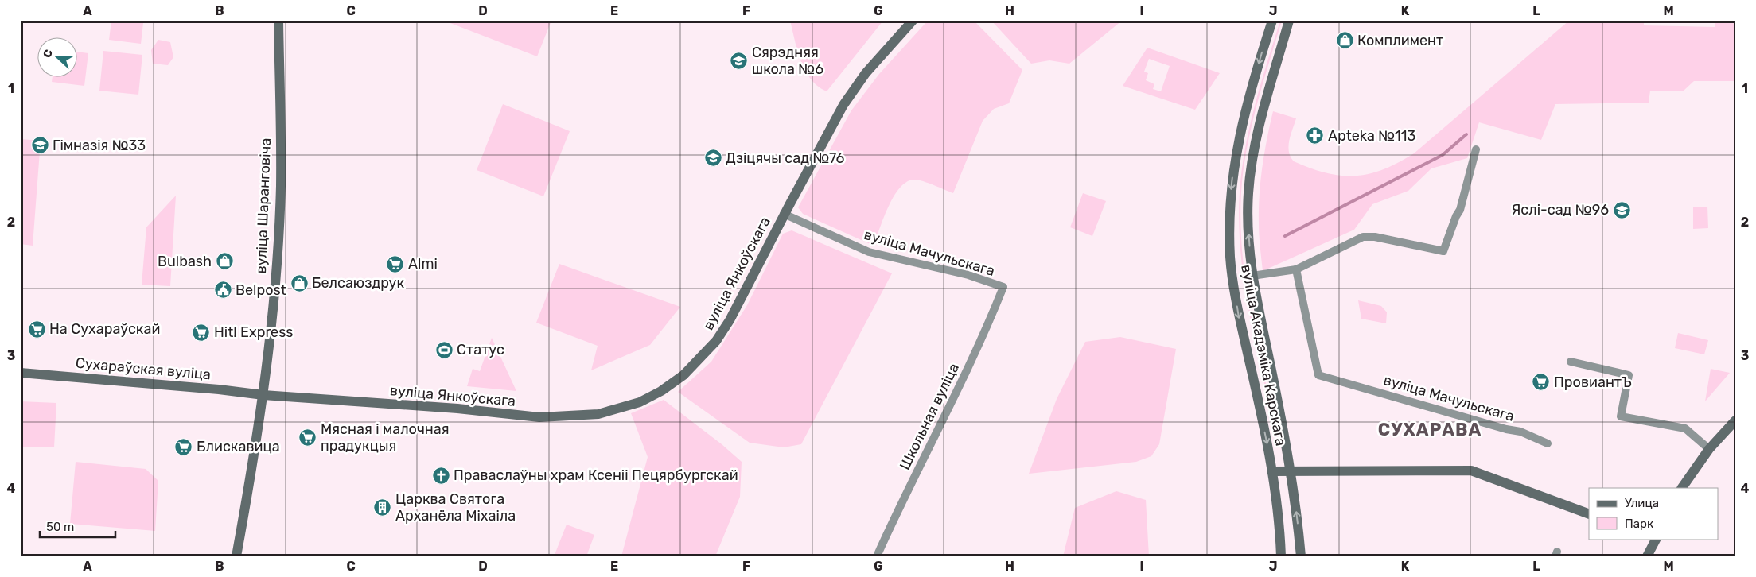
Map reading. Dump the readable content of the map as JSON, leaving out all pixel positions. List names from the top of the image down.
{
  "streets": {
    "main road": [
      "вуліца Шаранговіча",
      "вуліца Янкоўскага",
      "вуліца Акадэміка Карскага",
      "Сухараўская вуліца"
    ],
    "street": ["вуліца Мачульскага", "Школьная вуліца"]
  },
  "crossings": [
    ["вуліца Шаранговіча", "вуліца Янкоўскага"],
    ["вуліца Шаранговіча", "Сухараўская вуліца"],
    ["вуліца Мачульскага", "вуліца Янкоўскага"],
    ["вуліца Мачульскага", "Школьная вуліца"],
    ["вуліца Янкоўскага", "Сухараўская вуліца"]
  ],
  "districts": ["СУХАРАВА"],
  "places": {
    "shop": ["Комплимент", "Bulbash", "Белсаюздрук"],
    "school or university": [
      "Сярэдняя школа №6",
      "Гімназія №33",
      "Дзіцячы сад №76",
      "Яслі-сад №96"
    ],
    "pharmacy": ["Apteka №113"],
    "supermarket": [
      "Almi",
      "На Сухараўскай",
      "Hit! Express",
      "ПровиантЪ",
      "Мясная і малочная прадукцыя",
      "Блискавица"
    ],
    "public building": ["Belpost"],
    "sports": ["Статус"],
    "church": ["Праваслаўны храм Ксеніі Пецярбургскай"],
    "building": ["Царква Святога Арханёла Міхаіла"]
  },
  "legend": ["Улица", "Парк"],
  "scale_bar": "50 m",
  "north": "left",
  "grid": {
    "columns": [
      "A",
      "B",
      "C",
      "D",
      "E",
      "F",
      "G",
      "H",
      "I",
      "J",
      "K",
      "L",
      "M"
    ],
    "rows": [
      "1",
      "2",
      "3",
      "4"
    ]
  }
}
